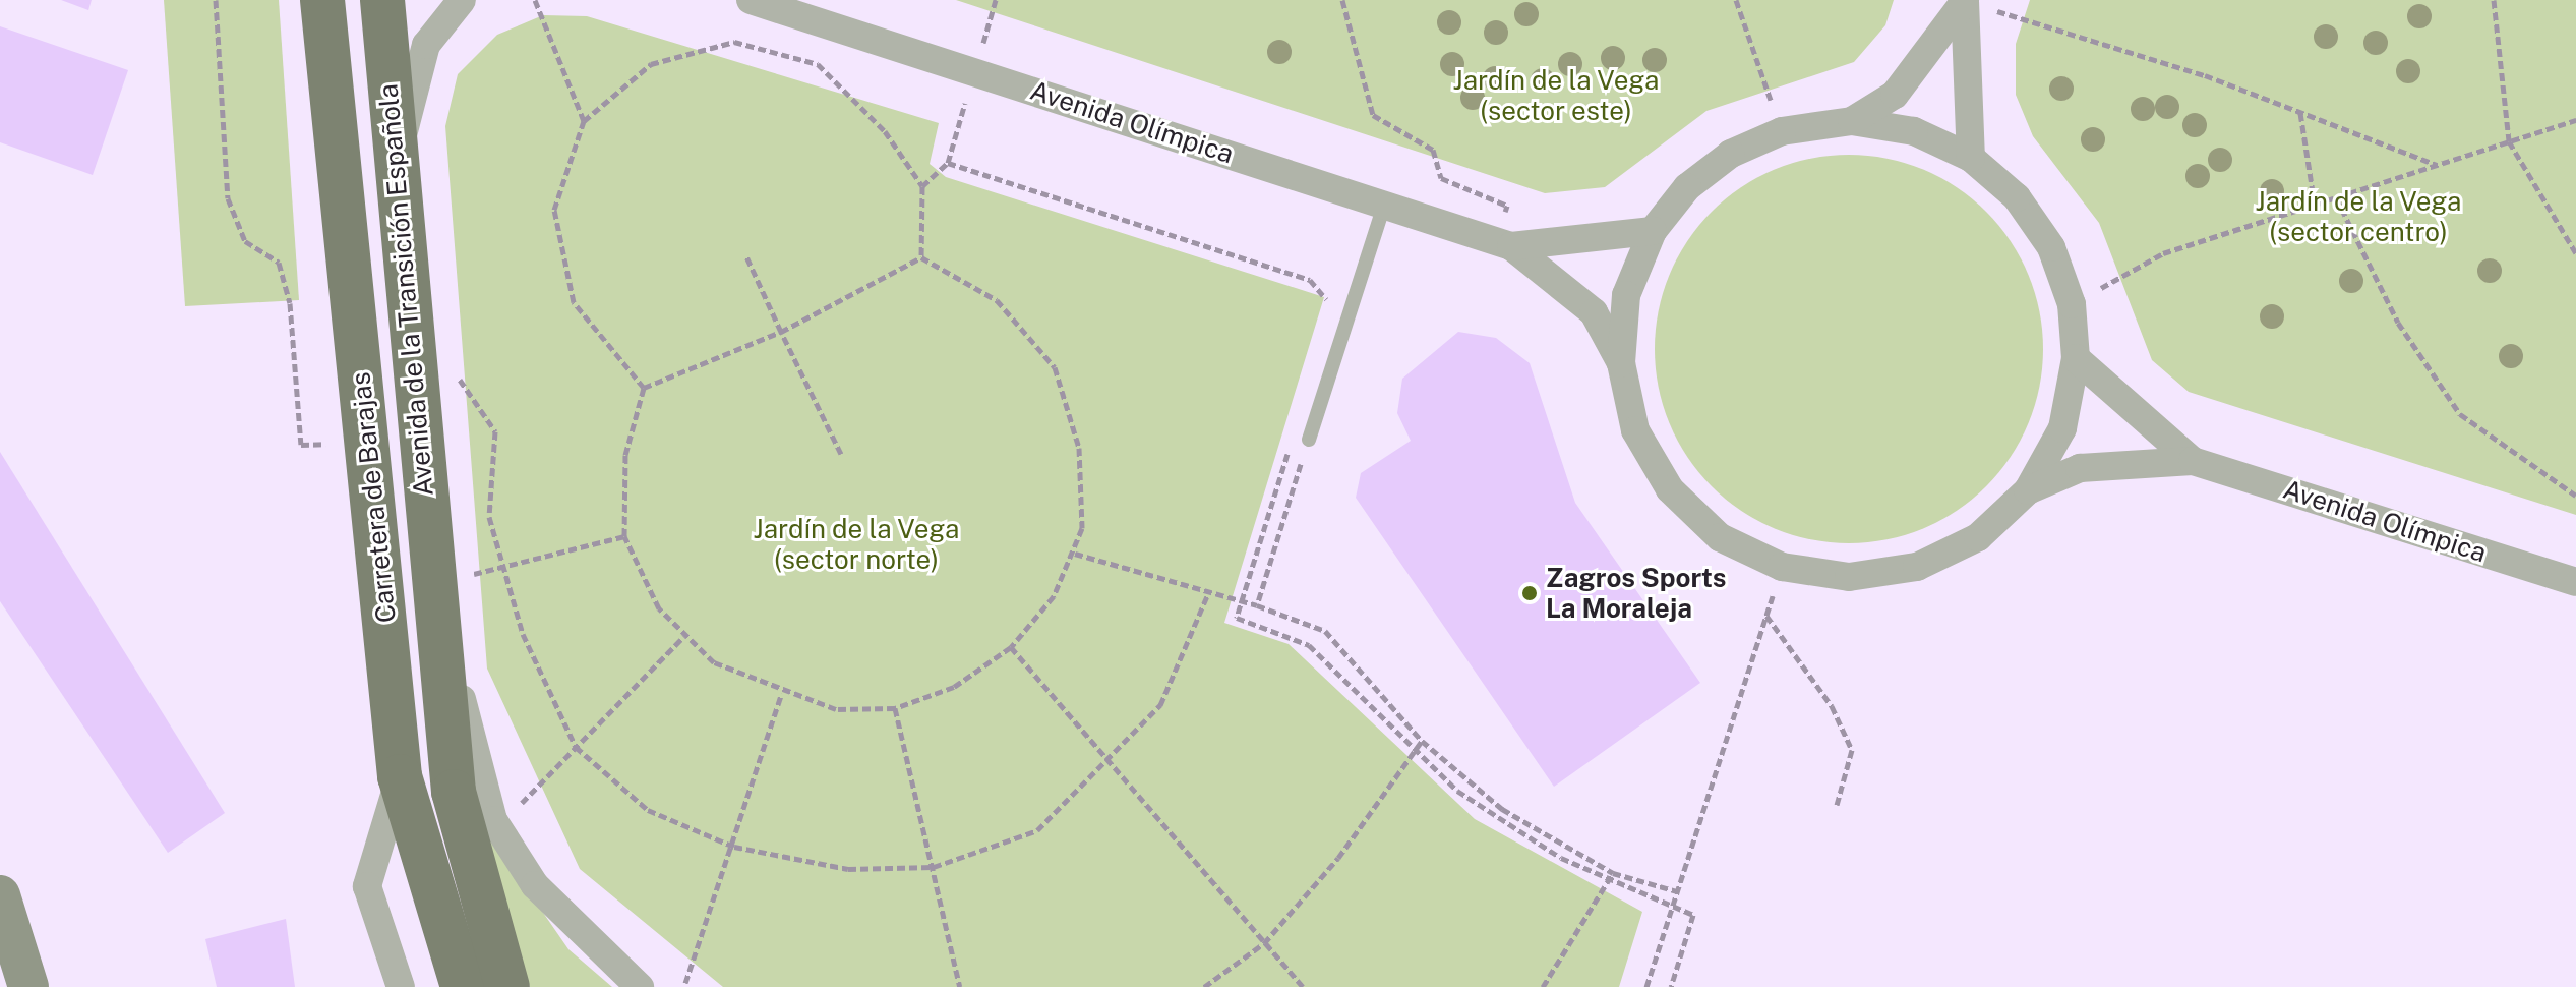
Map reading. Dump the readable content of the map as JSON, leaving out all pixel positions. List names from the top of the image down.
{
  "streets": {
    "main road": ["Avenida de la Transición Española", "Carretera de Barajas"],
    "street": ["Avenida Olímpica"]
  },
  "crossings": [
    ["Avenida de la Transición Española", "Carretera de Barajas"]
  ],
  "parks": ["Jardín de la Vega (sector este)", "Jardín de la Vega (sector centro)", "Jardín de la Vega (sector norte)"],
  "places": ["Zagros Sports La Moraleja"]
}
